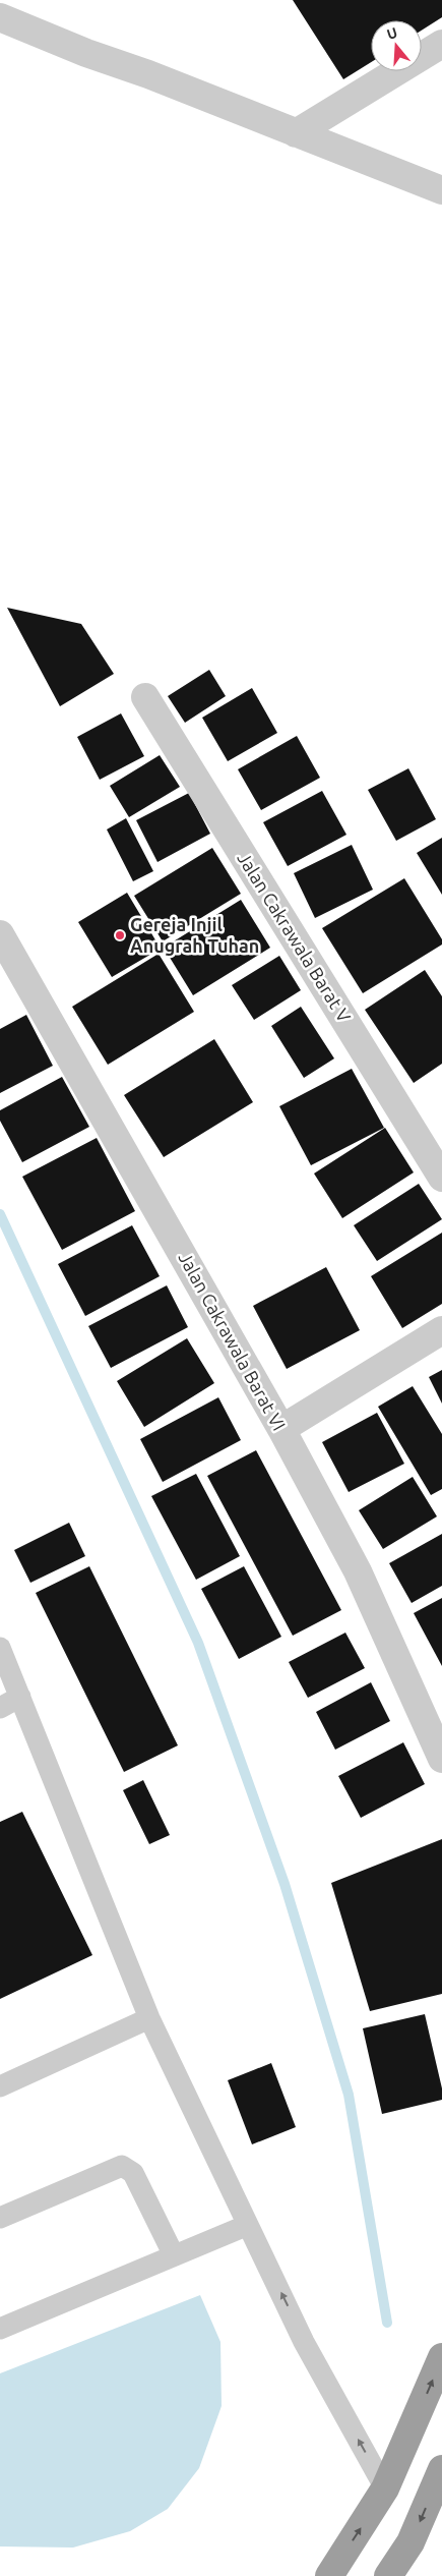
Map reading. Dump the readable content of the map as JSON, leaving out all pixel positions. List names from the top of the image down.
{
  "streets": {
    "street": ["Jalan Cakrawala Barat V", "Jalan Cakrawala Barat VI"]
  },
  "places": ["Gereja Injil Anugrah Tuhan"],
  "north": "top"
}
